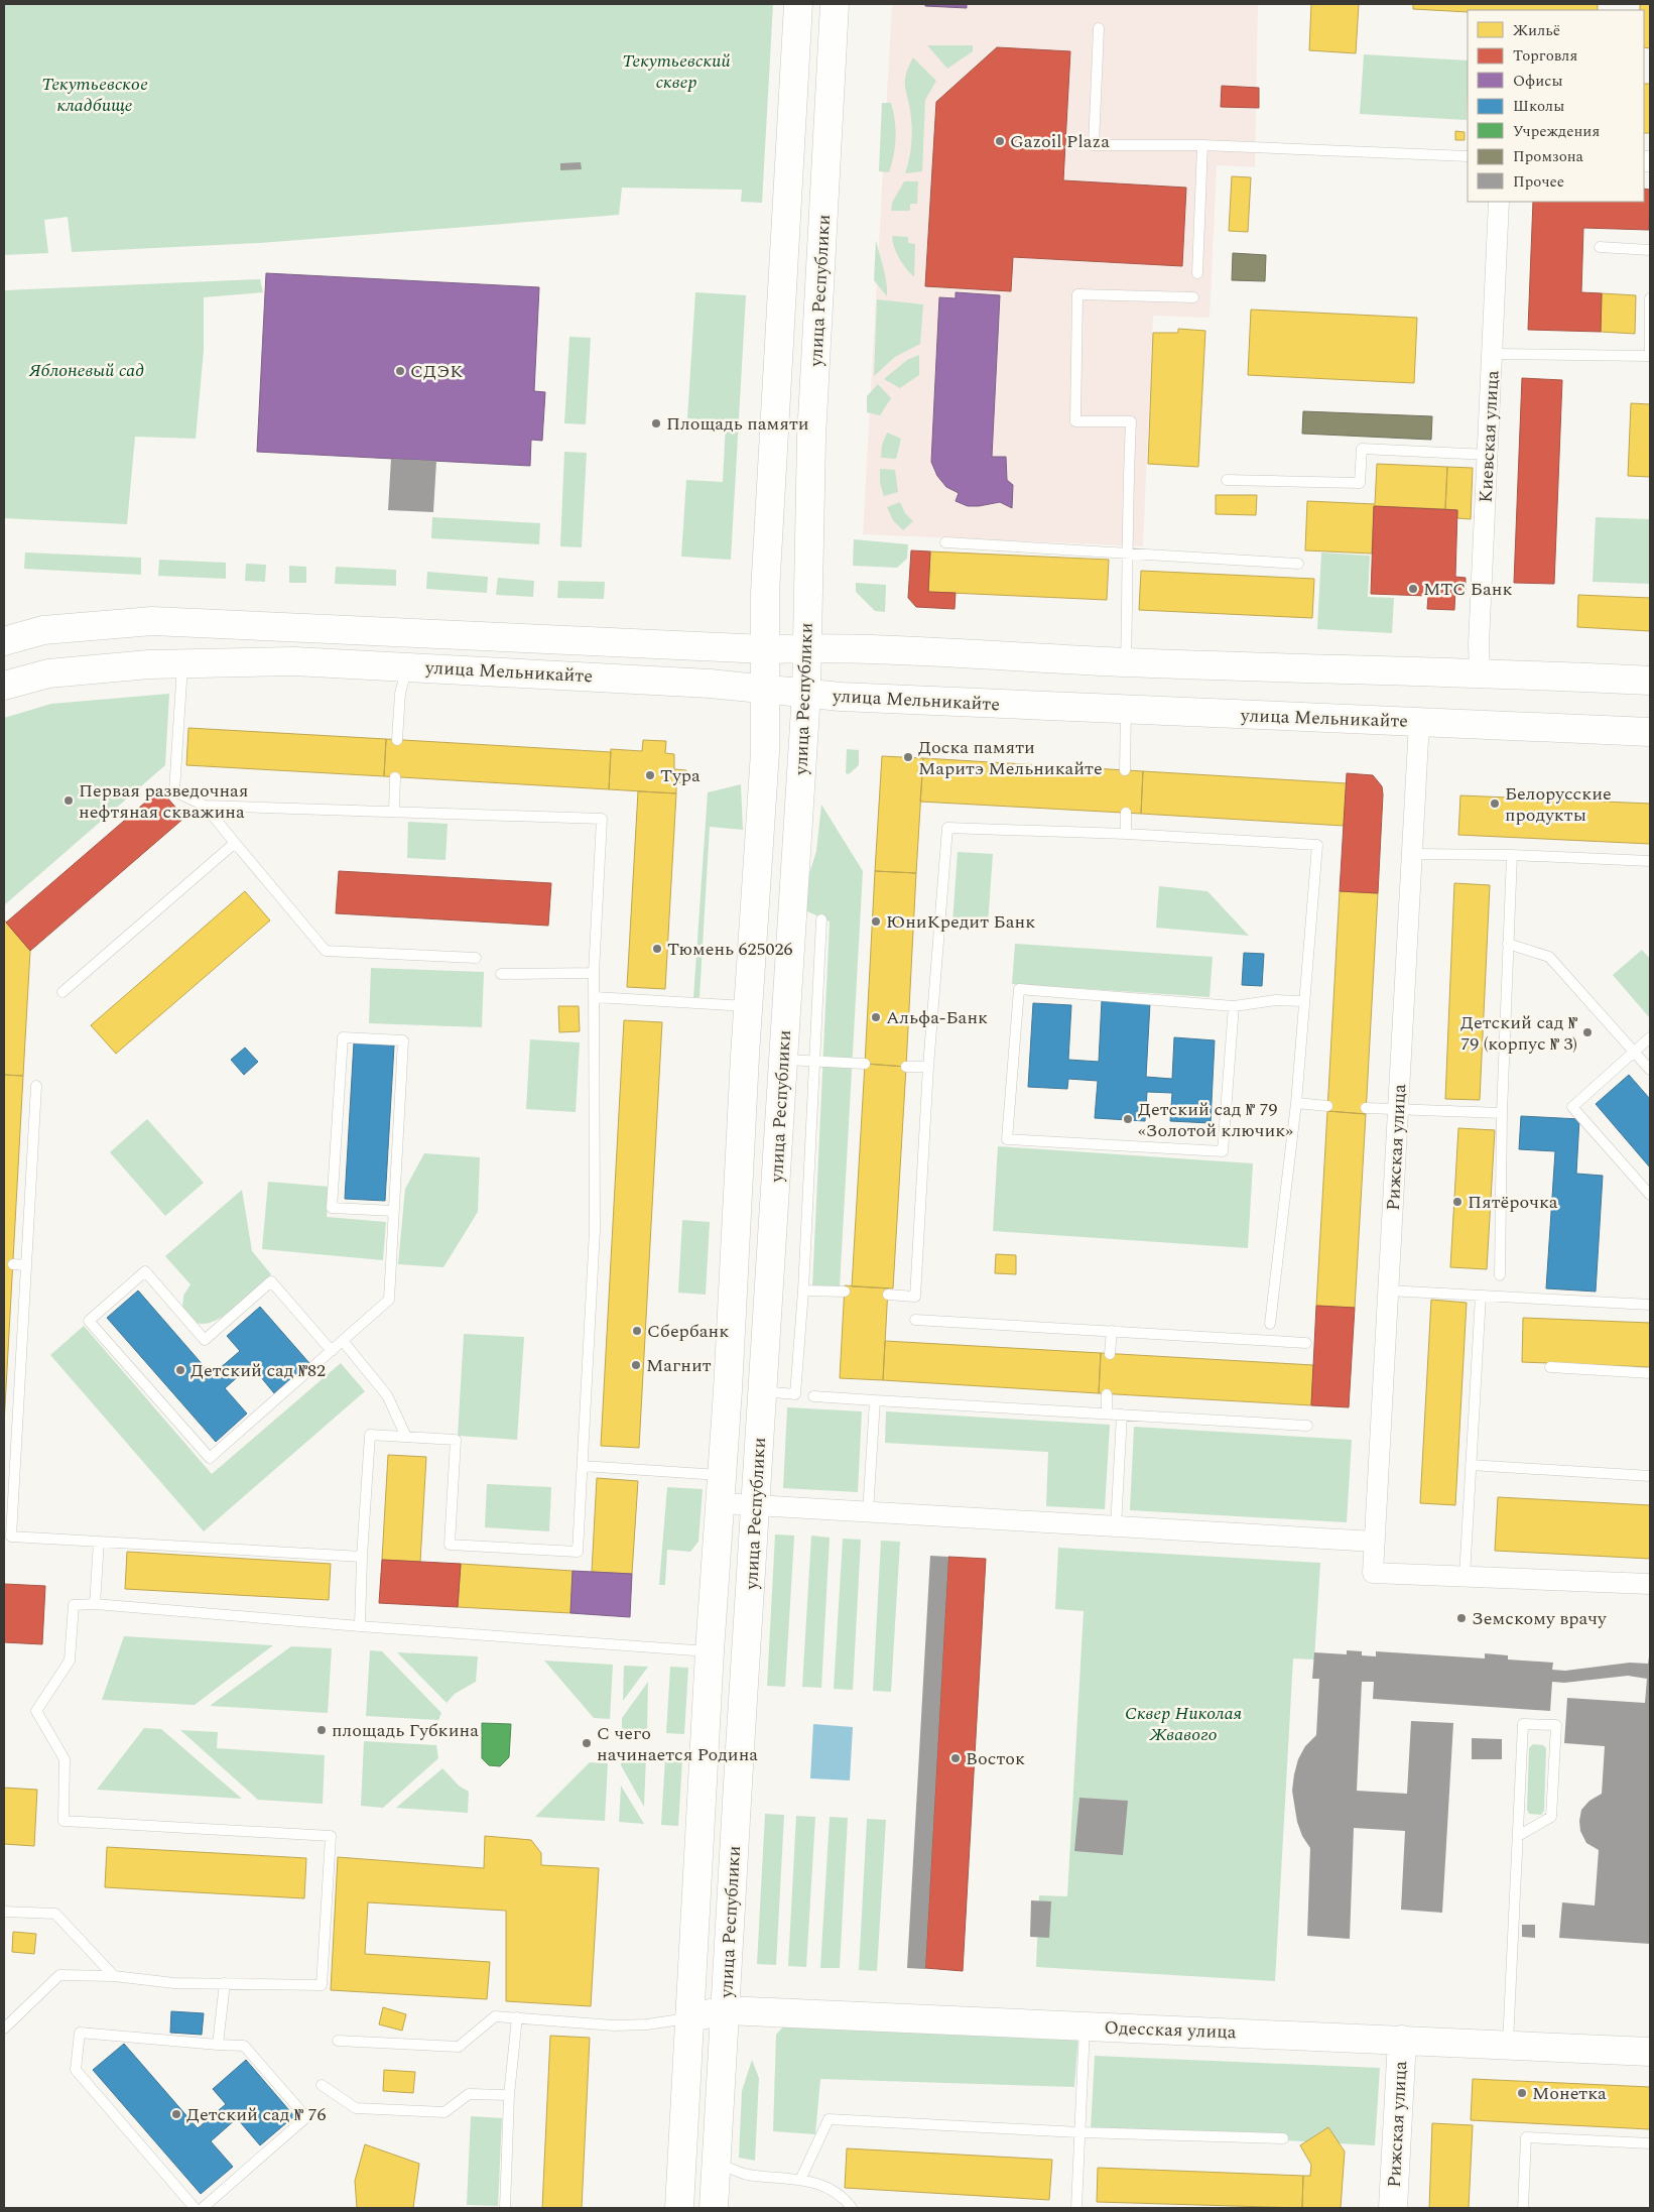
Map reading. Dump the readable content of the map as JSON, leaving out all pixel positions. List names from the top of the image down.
{
  "streets": {
    "main road": [
      "улица Республики",
      "улица Мельникайте",
      "Рижская улица",
      "Одесская улица"
    ],
    "street": ["Киевская улица"]
  },
  "crossings": [
    ["улица Республики", "улица Мельникайте"],
    ["улица Республики", "Одесская улица"],
    ["Киевская улица", "улица Мельникайте"],
    ["улица Мельникайте", "Рижская улица"],
    ["Рижская улица", "Одесская улица"]
  ],
  "parks": [
    "Текутьевский сквер",
    "Текутьевское кладбище",
    "Яблоневый сад",
    "Сквер Николая Жвавого"
  ],
  "places": [
    "Gazoil Plaza",
    "СДЭК",
    "Площадь памяти",
    "МТС Банк",
    "Доска памяти Маритэ Мельникайте",
    "Тура",
    "Первая разведочная нефтяная скважина",
    "Белорусские продукты",
    "ЮниКредит Банк",
    "Тюмень 625026",
    "Альфа-Банк",
    "Детский сад № 79 (корпус № 3)",
    "Детский сад № 79 «Золотой ключик»",
    "Пятёрочка",
    "Сбербанк",
    "Магнит",
    "Детский сад №82",
    "Земскому врачу",
    "площадь Губкина",
    "С чего начинается Родина",
    "Восток",
    "Монетка",
    "Детский сад № 76"
  ],
  "legend": [
    "Жильё",
    "Торговля",
    "Офисы",
    "Школы",
    "Учреждения",
    "Промзона",
    "Прочее"
  ]
}
